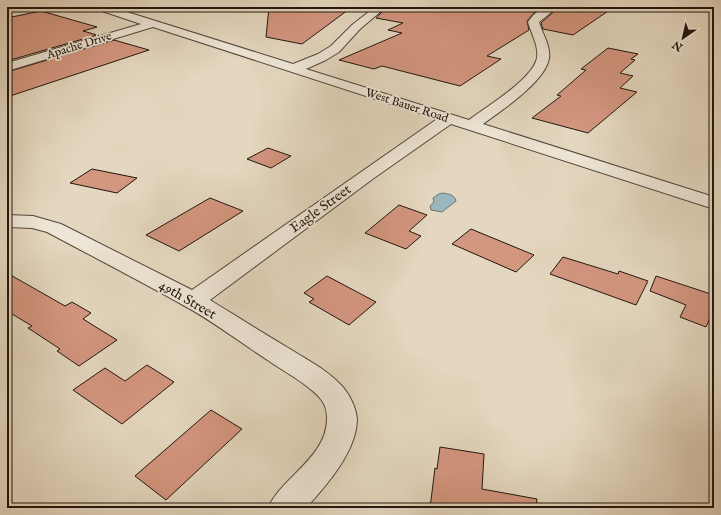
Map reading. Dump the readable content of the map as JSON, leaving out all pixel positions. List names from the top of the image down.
{
  "streets": {
    "street": [
      "Apache Drive",
      "West Bauer Road",
      "Eagle Street",
      "49th Street"
    ]
  },
  "crossings": [
    ["Apache Drive", "West Bauer Road"],
    ["West Bauer Road", "Eagle Street"],
    ["Eagle Street", "49th Street"]
  ],
  "north": "bottom left"
}
